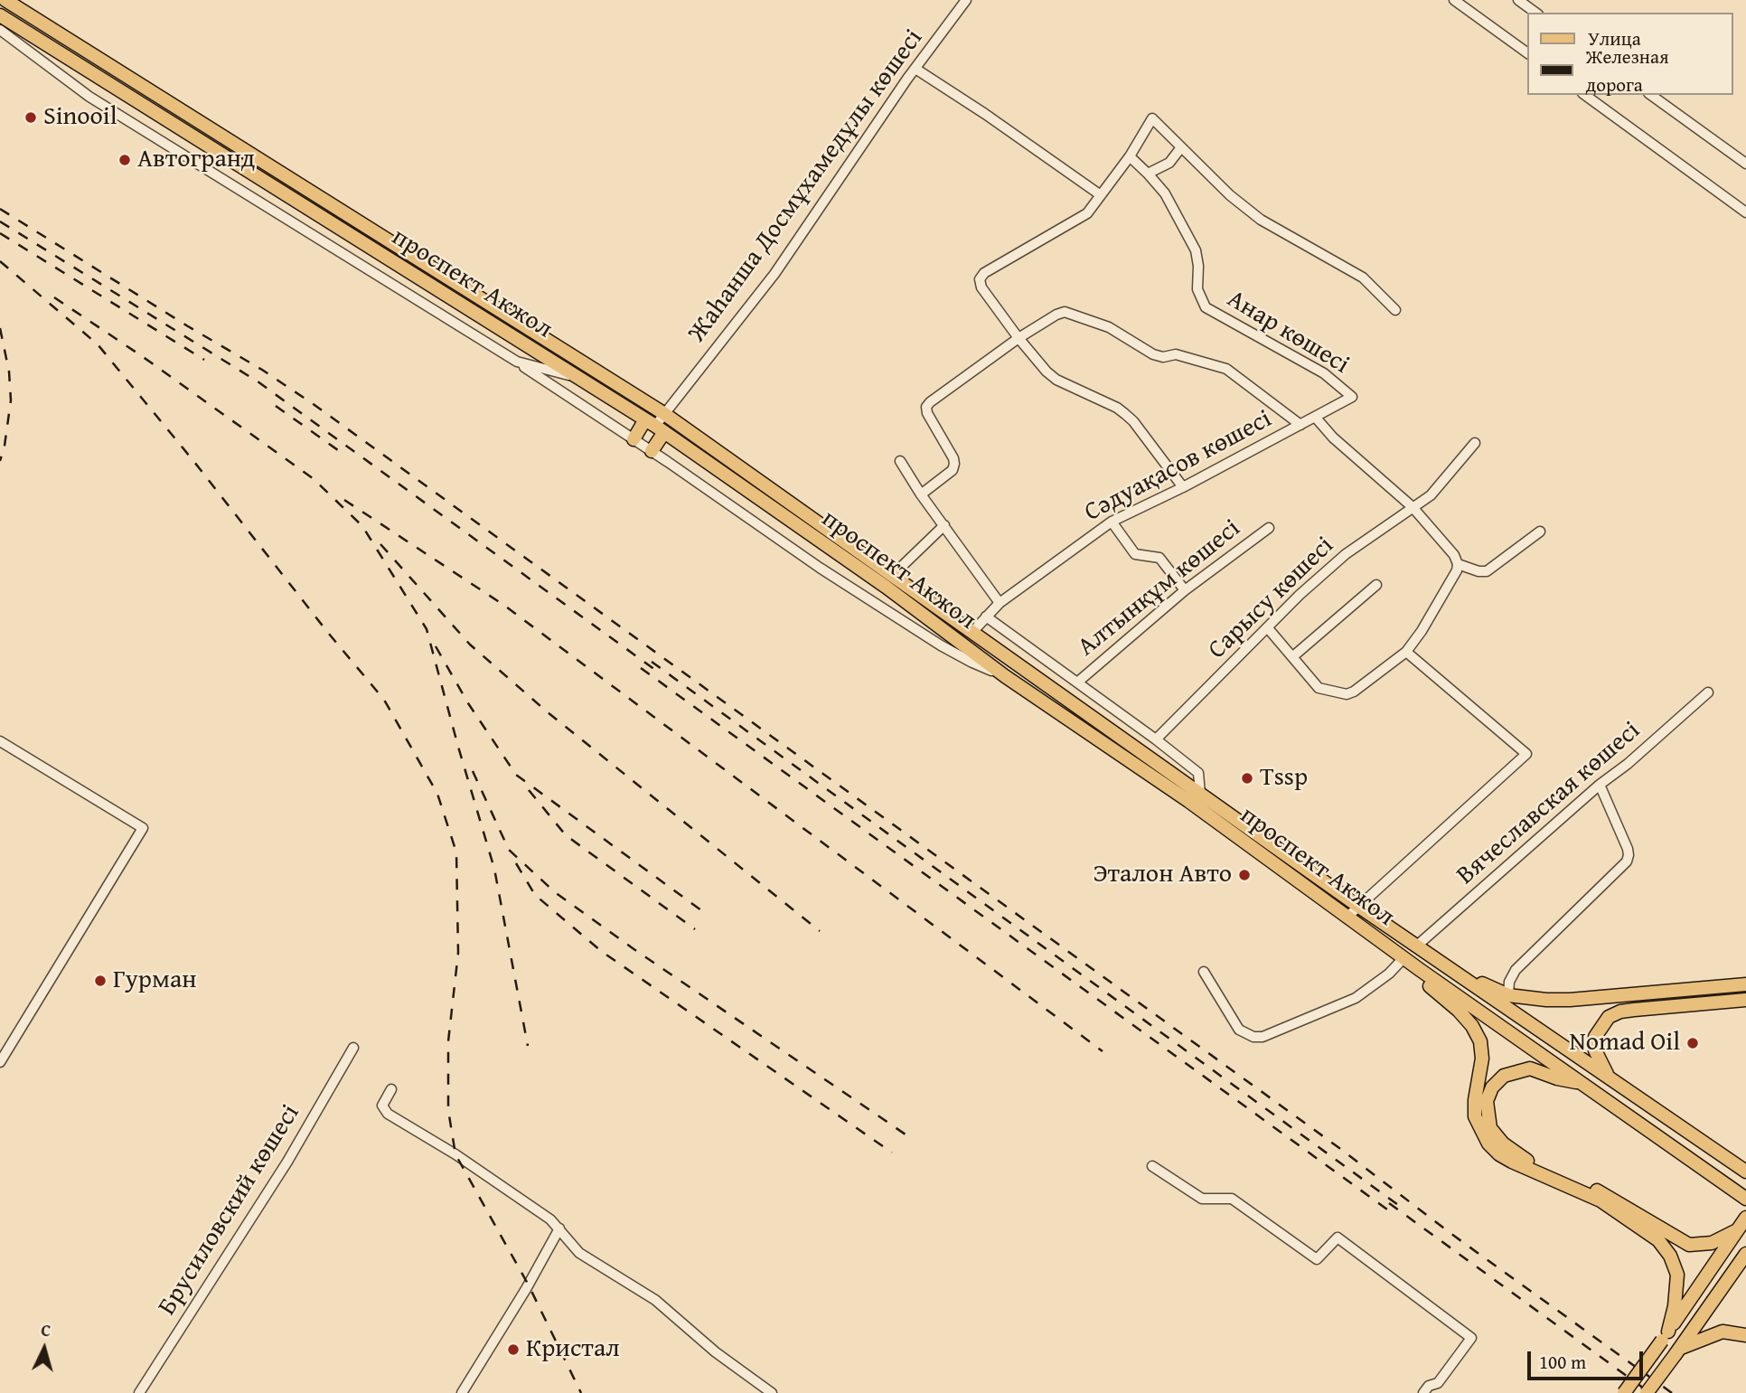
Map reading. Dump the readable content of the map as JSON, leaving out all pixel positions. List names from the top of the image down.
{
  "streets": {
    "main road": ["проспект Акжол"],
    "street": [
      "Жаһанша Досмұхамедұлы көшесі",
      "Анар көшесі",
      "Сәдуақасов көшесі",
      "Алтынқұм көшесі",
      "Сарысу көшесі",
      "Вячеславская көшесі",
      "Брусиловский көшесі"
    ]
  },
  "crossings": [
    ["Жаһанша Досмұхамедұлы көшесі", "проспект Акжол"],
    ["проспект Акжол", "Сәдуақасов көшесі"],
    ["проспект Акжол", "Вячеславская көшесі"],
    ["Анар көшесі", "Сәдуақасов көшесі"]
  ],
  "places": [
    "Sinooil",
    "Автогранд",
    "Tssp",
    "Эталон Авто",
    "Гурман",
    "Nomad Oil",
    "Кристал"
  ],
  "legend": ["Улица", "Железная дорога"],
  "scale_bar": "100 m",
  "north": "top"
}
